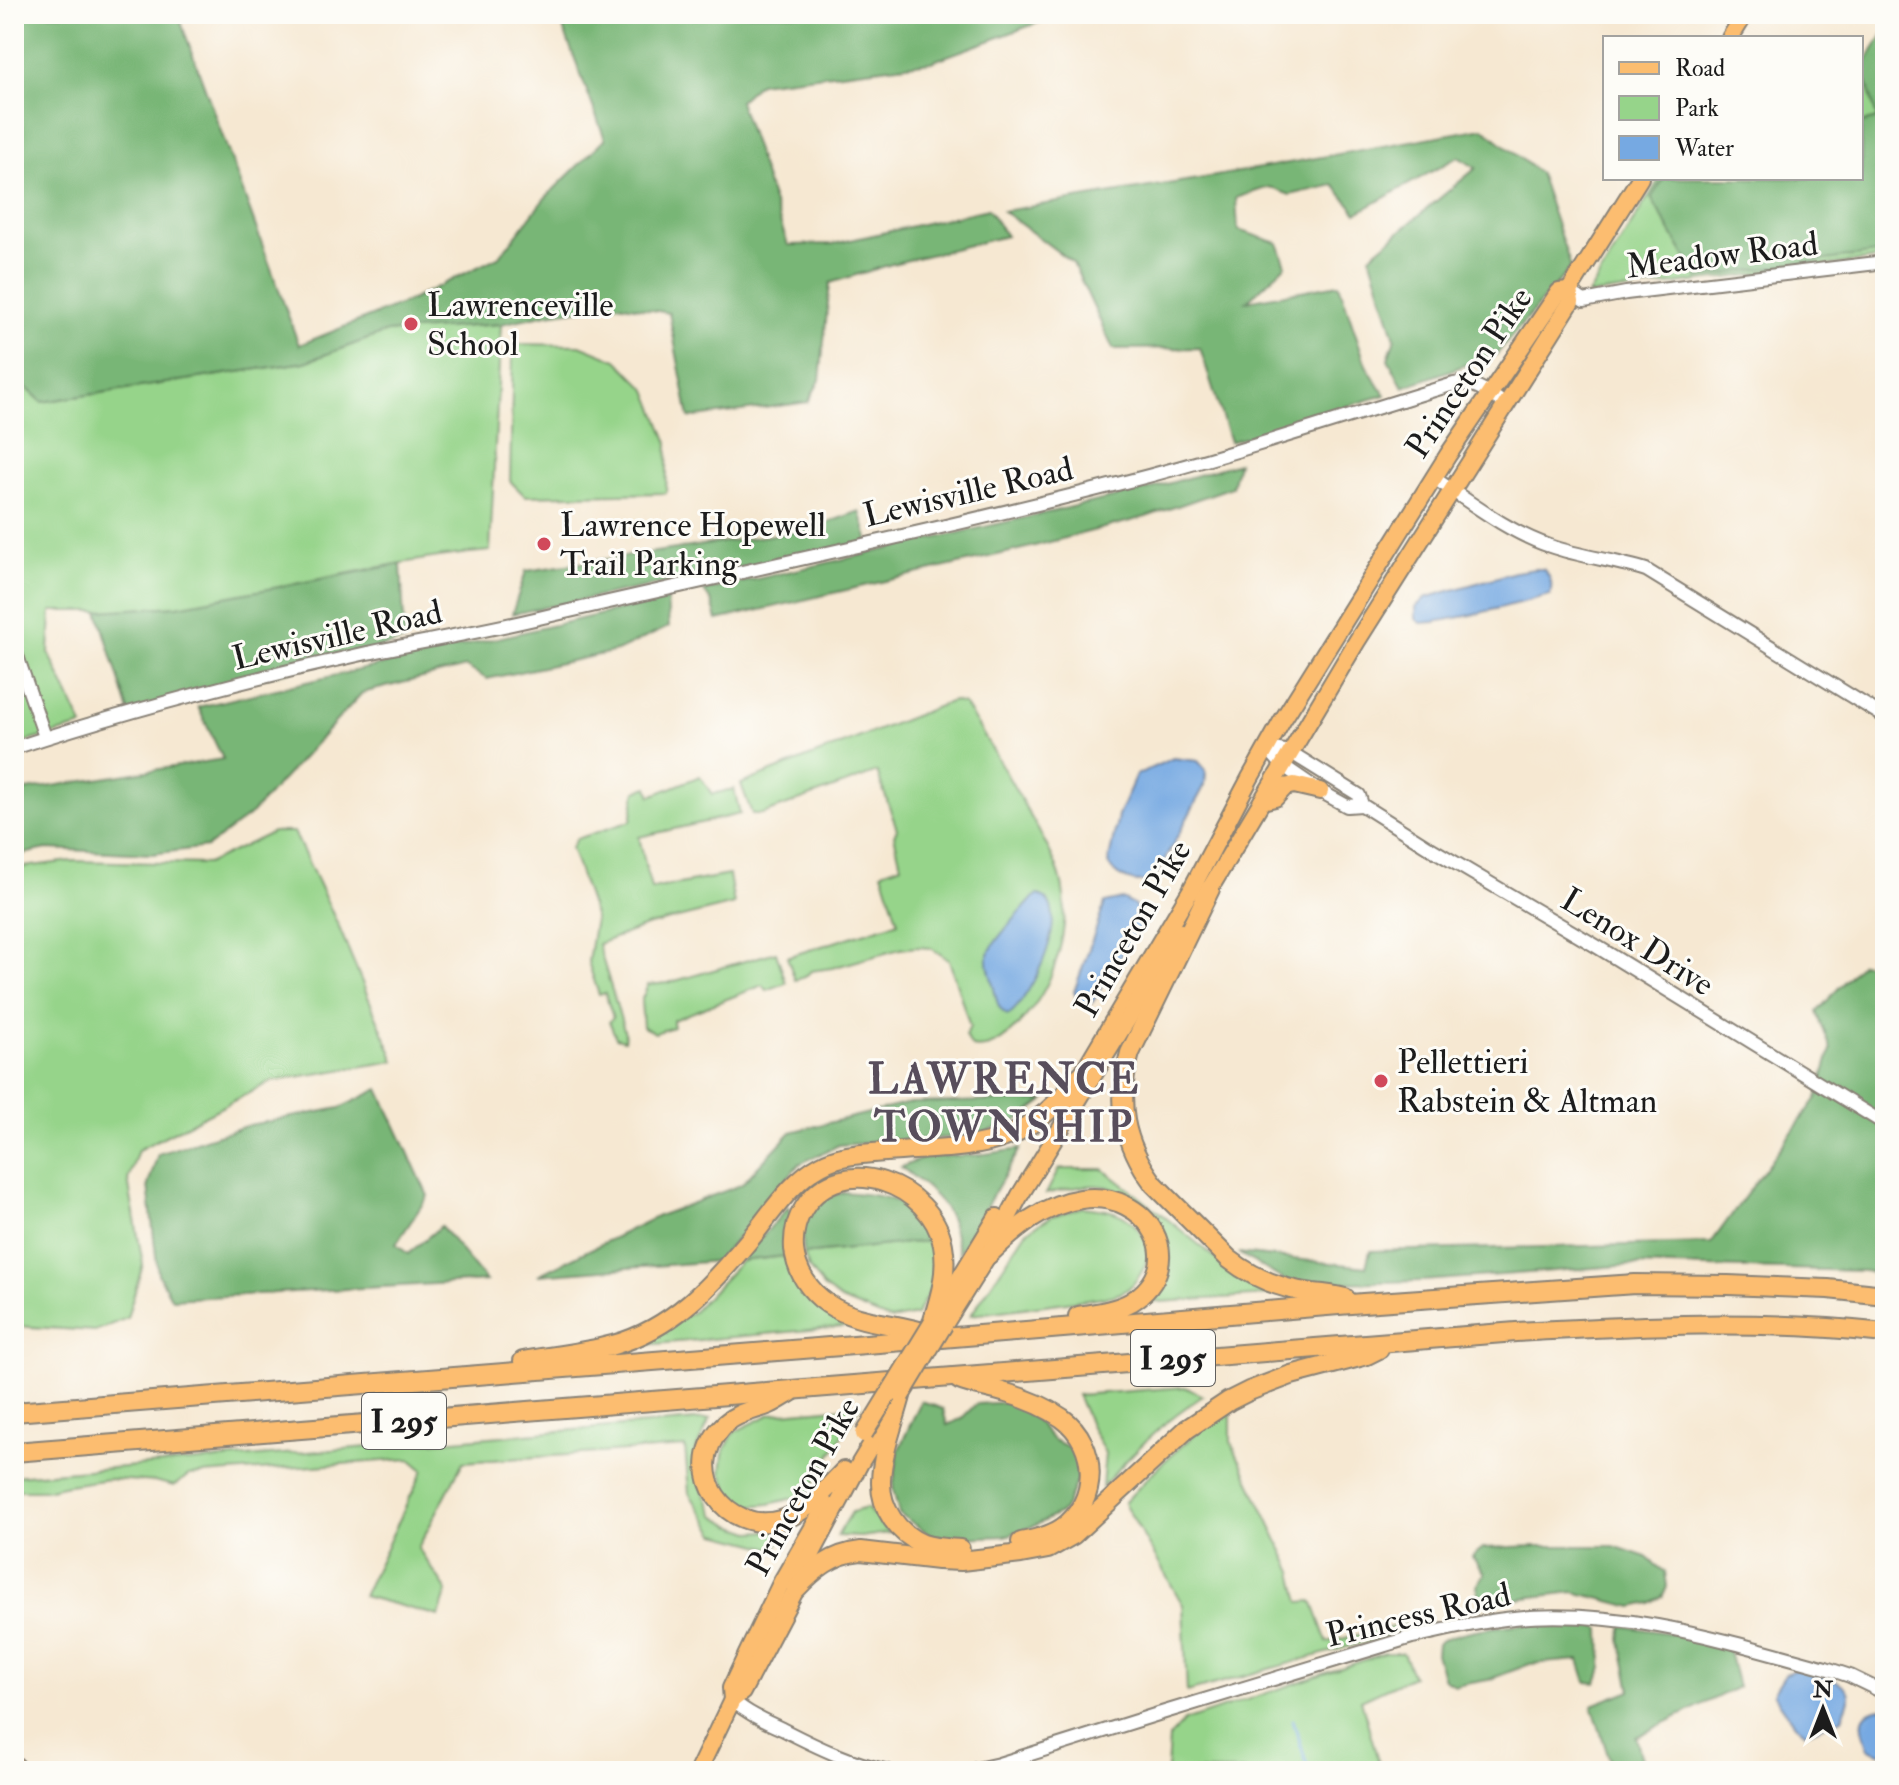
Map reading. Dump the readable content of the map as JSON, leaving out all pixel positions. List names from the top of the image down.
{
  "streets": {
    "highway": ["I 295"],
    "main road": ["Princeton Pike"],
    "street": [
      "Meadow Road",
      "Lewisville Road",
      "Lenox Drive",
      "Princess Road"
    ]
  },
  "crossings": [
    ["Meadow Road", "Princeton Pike"],
    ["Princeton Pike", "Lewisville Road"],
    ["Princeton Pike", "Lenox Drive"],
    ["Princeton Pike", "I 295"]
  ],
  "districts": ["LAWRENCE TOWNSHIP"],
  "places": ["Lawrenceville School", "Lawrence Hopewell Trail Parking", "Pellettieri Rabstein & Altman"],
  "legend": ["Road", "Park", "Water"],
  "north": "top"
}
